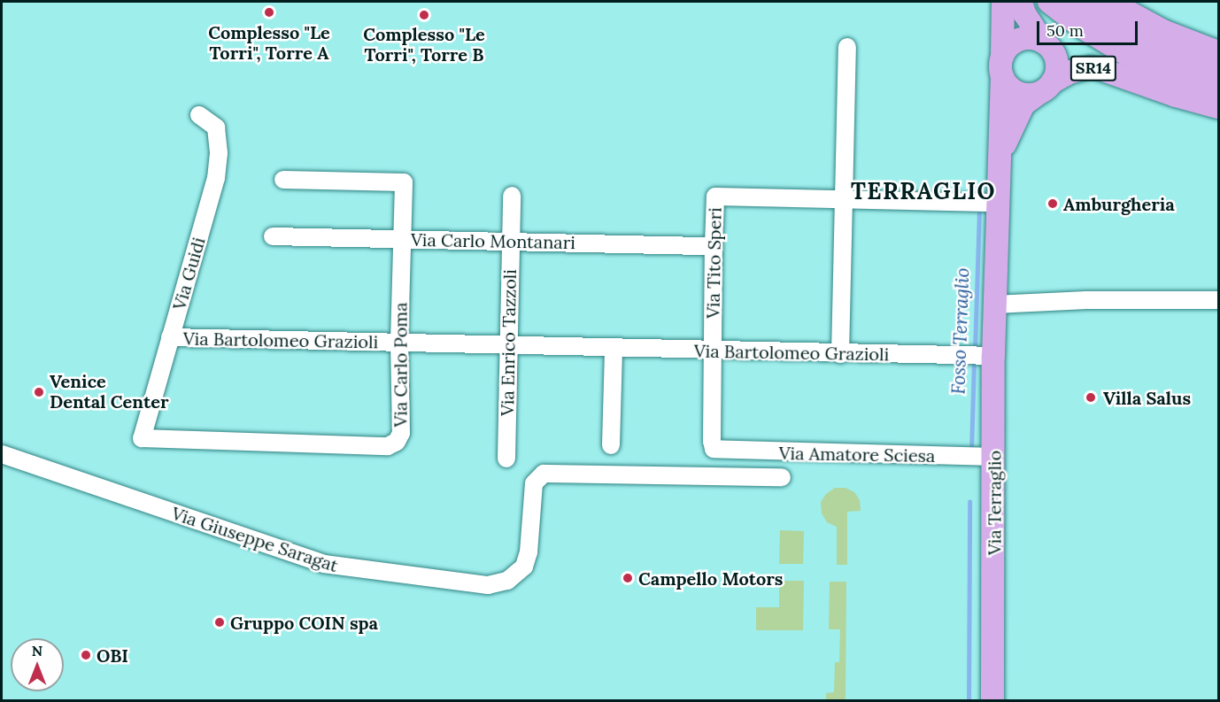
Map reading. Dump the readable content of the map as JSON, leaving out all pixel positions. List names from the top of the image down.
{
  "streets": {
    "main road": ["SR14", "Via Terraglio"],
    "street": [
      "Via Carlo Montanari",
      "Via Tito Speri",
      "Via Guidi",
      "Via Bartolomeo Grazioli",
      "Via Enrico Tazzoli",
      "Via Carlo Poma",
      "Via Amatore Sciesa",
      "Via Giuseppe Saragat"
    ]
  },
  "crossings": [
    ["SR14", "Via Terraglio"],
    ["Via Carlo Montanari", "Via Tito Speri"],
    ["Via Carlo Montanari", "Via Enrico Tazzoli"],
    ["Via Carlo Montanari", "Via Carlo Poma"],
    ["Via Tito Speri", "Via Bartolomeo Grazioli"],
    ["Via Tito Speri", "Via Amatore Sciesa"],
    ["Via Guidi", "Via Bartolomeo Grazioli"],
    ["Via Guidi", "Via Carlo Poma"],
    ["Via Bartolomeo Grazioli", "Via Enrico Tazzoli"],
    ["Via Bartolomeo Grazioli", "Via Carlo Poma"],
    ["Via Bartolomeo Grazioli", "Via Terraglio"],
    ["Via Amatore Sciesa", "Via Terraglio"]
  ],
  "districts": ["TERRAGLIO"],
  "water": ["Fosso Terraglio"],
  "places": [
    "Complesso \"Le Torri\", Torre A",
    "Complesso \"Le Torri\", Torre B",
    "Amburgheria",
    "Venice Dental Center",
    "Villa Salus",
    "Campello Motors",
    "Gruppo COIN spa",
    "OBI"
  ],
  "scale_bar": "50 m",
  "north": "top"
}
